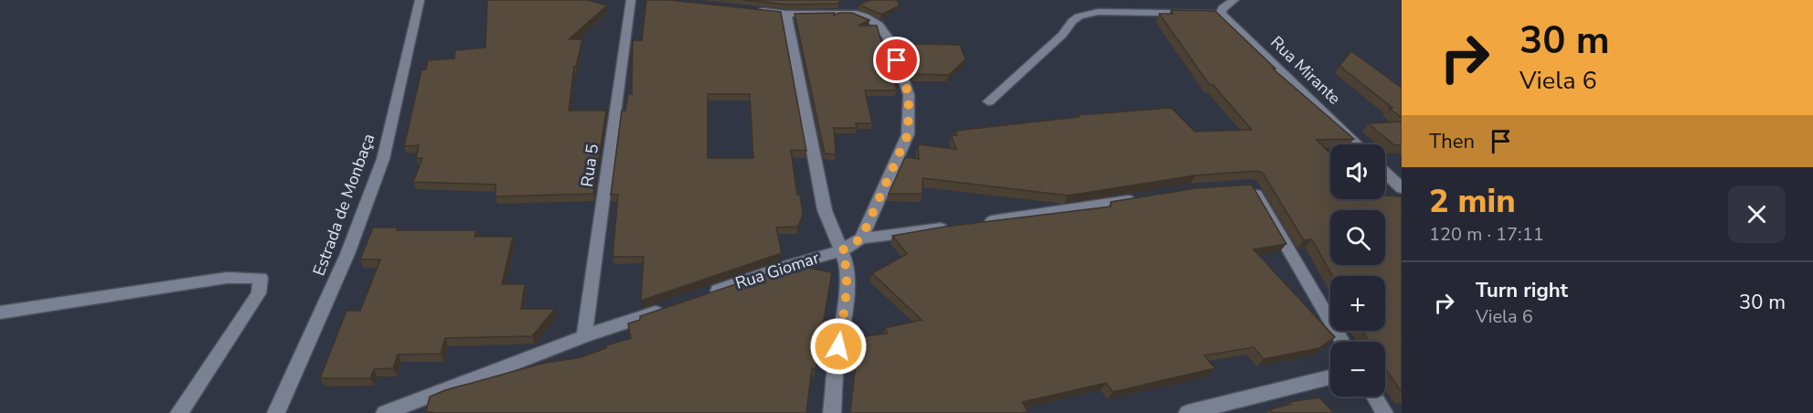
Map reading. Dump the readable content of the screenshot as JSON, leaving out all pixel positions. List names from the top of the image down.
{
  "streets": {
    "street": [
      "Rua Mirante",
      "Rua 5",
      "Estrada de Monbaça",
      "Rua Giomar"
    ]
  },
  "page": {
    "turn": ["30 m", "Viela 6"],
    "then": "Then",
    "map_buttons": ["+", "−"],
    "heading": ["2 min", "120 m · 17:11"],
    "list": [
      {
        "name": "Turn right",
        "note": "Viela 6",
        "value": "30 m"
      }
    ]
  }
}
